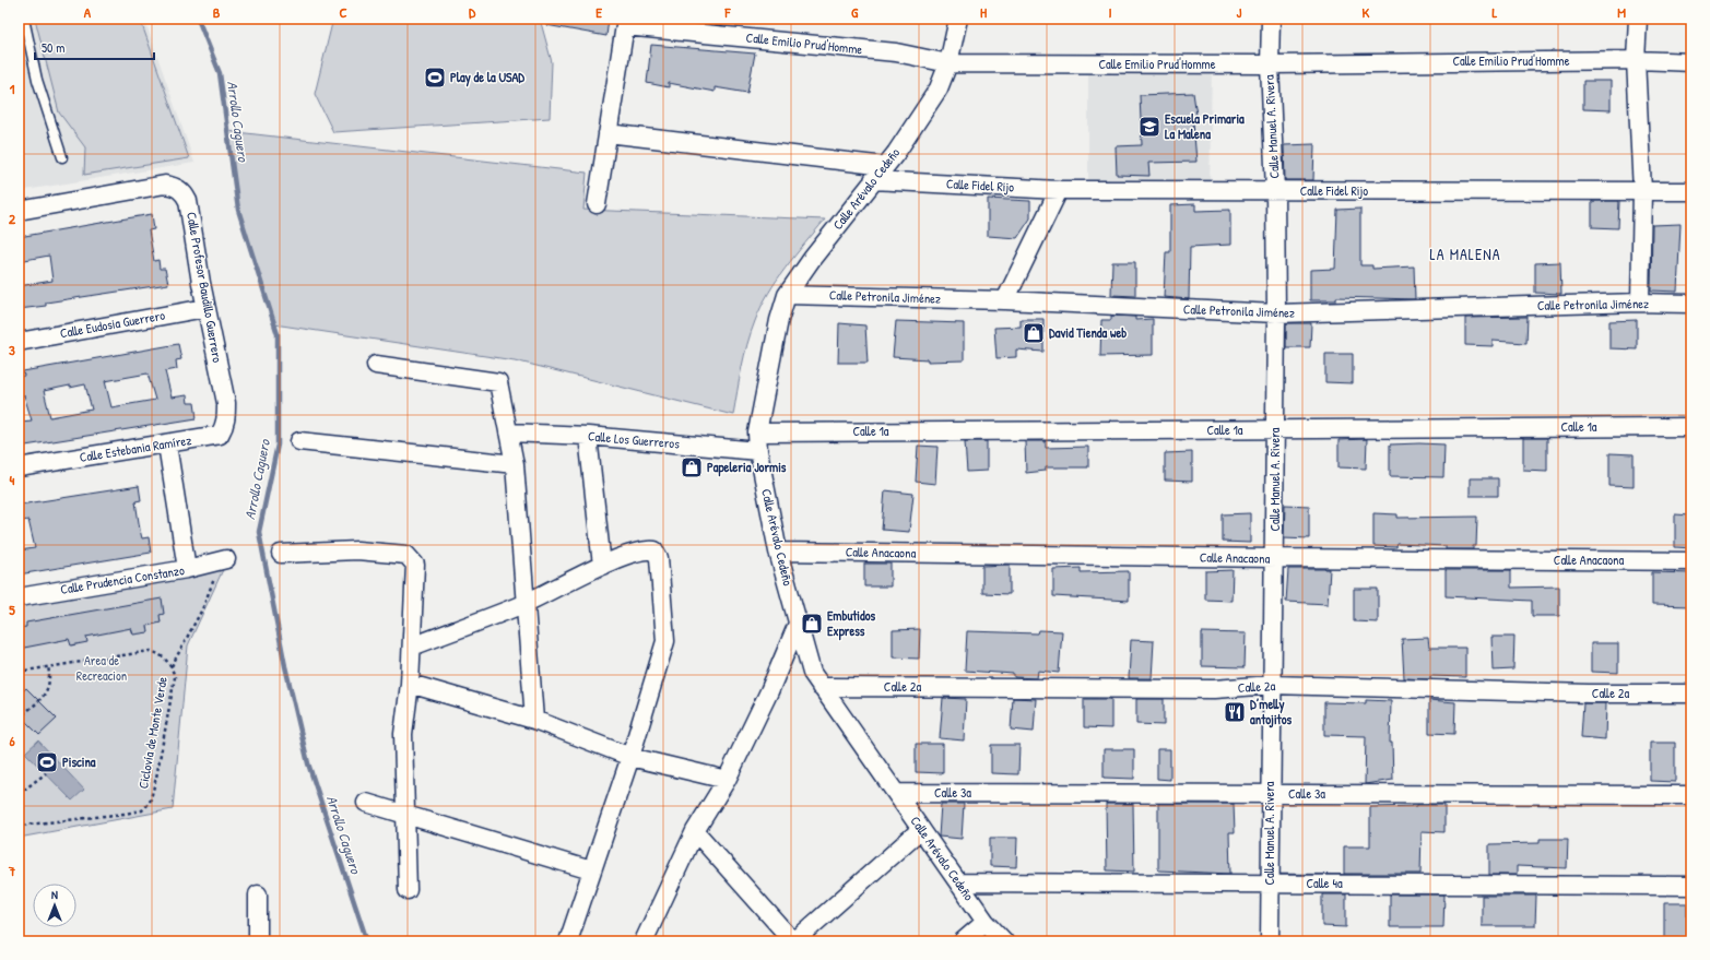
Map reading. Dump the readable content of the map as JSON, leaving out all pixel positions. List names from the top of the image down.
{
  "streets": {
    "street": [
      "Calle Emilio Prud'Homme",
      "Calle Manuel A. Rivera",
      "Calle Fidel Rijo",
      "Calle Arévalo Cedeño",
      "Calle Profesor Baudillo Guerrero",
      "Calle Petronila Jiménez",
      "Calle Eudosia Guerrero",
      "Calle 1a",
      "Calle Los Guerreros",
      "Calle Estebania Ramírez",
      "Calle Anacaona",
      "Calle Prudencia Constanzo",
      "Calle 2a",
      "Calle 3a",
      "Calle 4a"
    ],
    "path": ["Ciclovía de Monte Verde"]
  },
  "crossings": [
    ["Calle Emilio Prud'Homme", "Calle Manuel A. Rivera"],
    ["Calle Emilio Prud'Homme", "Calle Arévalo Cedeño"],
    ["Calle Manuel A. Rivera", "Calle Fidel Rijo"],
    ["Calle Manuel A. Rivera", "Calle Petronila Jiménez"],
    ["Calle Manuel A. Rivera", "Calle 1a"],
    ["Calle Manuel A. Rivera", "Calle Anacaona"],
    ["Calle Manuel A. Rivera", "Calle 2a"],
    ["Calle Manuel A. Rivera", "Calle 3a"],
    ["Calle Manuel A. Rivera", "Calle 4a"],
    ["Calle Fidel Rijo", "Calle Arévalo Cedeño"],
    ["Calle Arévalo Cedeño", "Calle Petronila Jiménez"],
    ["Calle Arévalo Cedeño", "Calle 1a"],
    ["Calle Arévalo Cedeño", "Calle Los Guerreros"],
    ["Calle Arévalo Cedeño", "Calle Anacaona"],
    ["Calle Arévalo Cedeño", "Calle 2a"],
    ["Calle Arévalo Cedeño", "Calle 3a"],
    ["Calle Arévalo Cedeño", "Calle 4a"],
    ["Calle Profesor Baudillo Guerrero", "Calle Eudosia Guerrero"],
    ["Calle Profesor Baudillo Guerrero", "Calle Estebania Ramírez"]
  ],
  "districts": ["LA MALENA"],
  "water": ["Arrollo Caguero"],
  "parks": ["Area de Recreacion"],
  "places": {
    "sports": ["Play de la USAD", "Piscina"],
    "school or university": ["Escuela Primaria La Malena"],
    "shop": ["David Tienda web", "Papeleria Jormis", "Embutidos Express"],
    "restaurant": ["D’melly antojitos"]
  },
  "scale_bar": "50 m",
  "north": "top",
  "grid": {
    "columns": [
      "A",
      "B",
      "C",
      "D",
      "E",
      "F",
      "G",
      "H",
      "I",
      "J",
      "K",
      "L",
      "M"
    ],
    "rows": [
      "1",
      "2",
      "3",
      "4",
      "5",
      "6",
      "7"
    ]
  }
}
